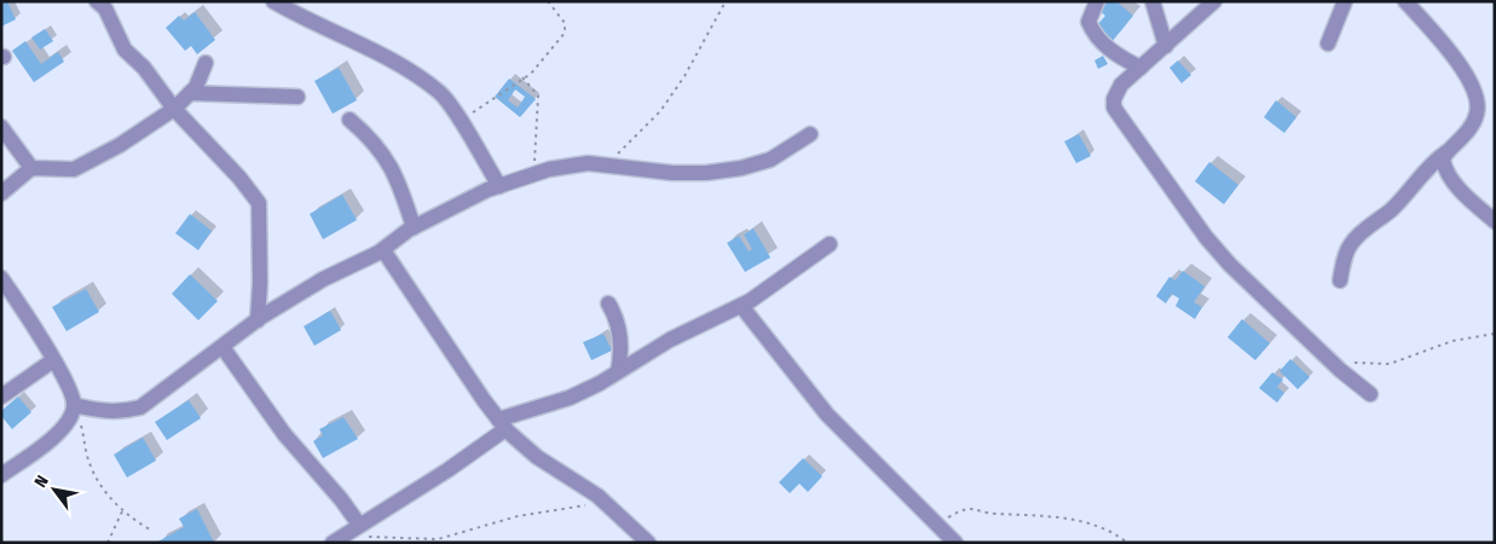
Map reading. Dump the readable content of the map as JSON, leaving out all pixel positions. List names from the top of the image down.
{
  "north": "top left"
}
